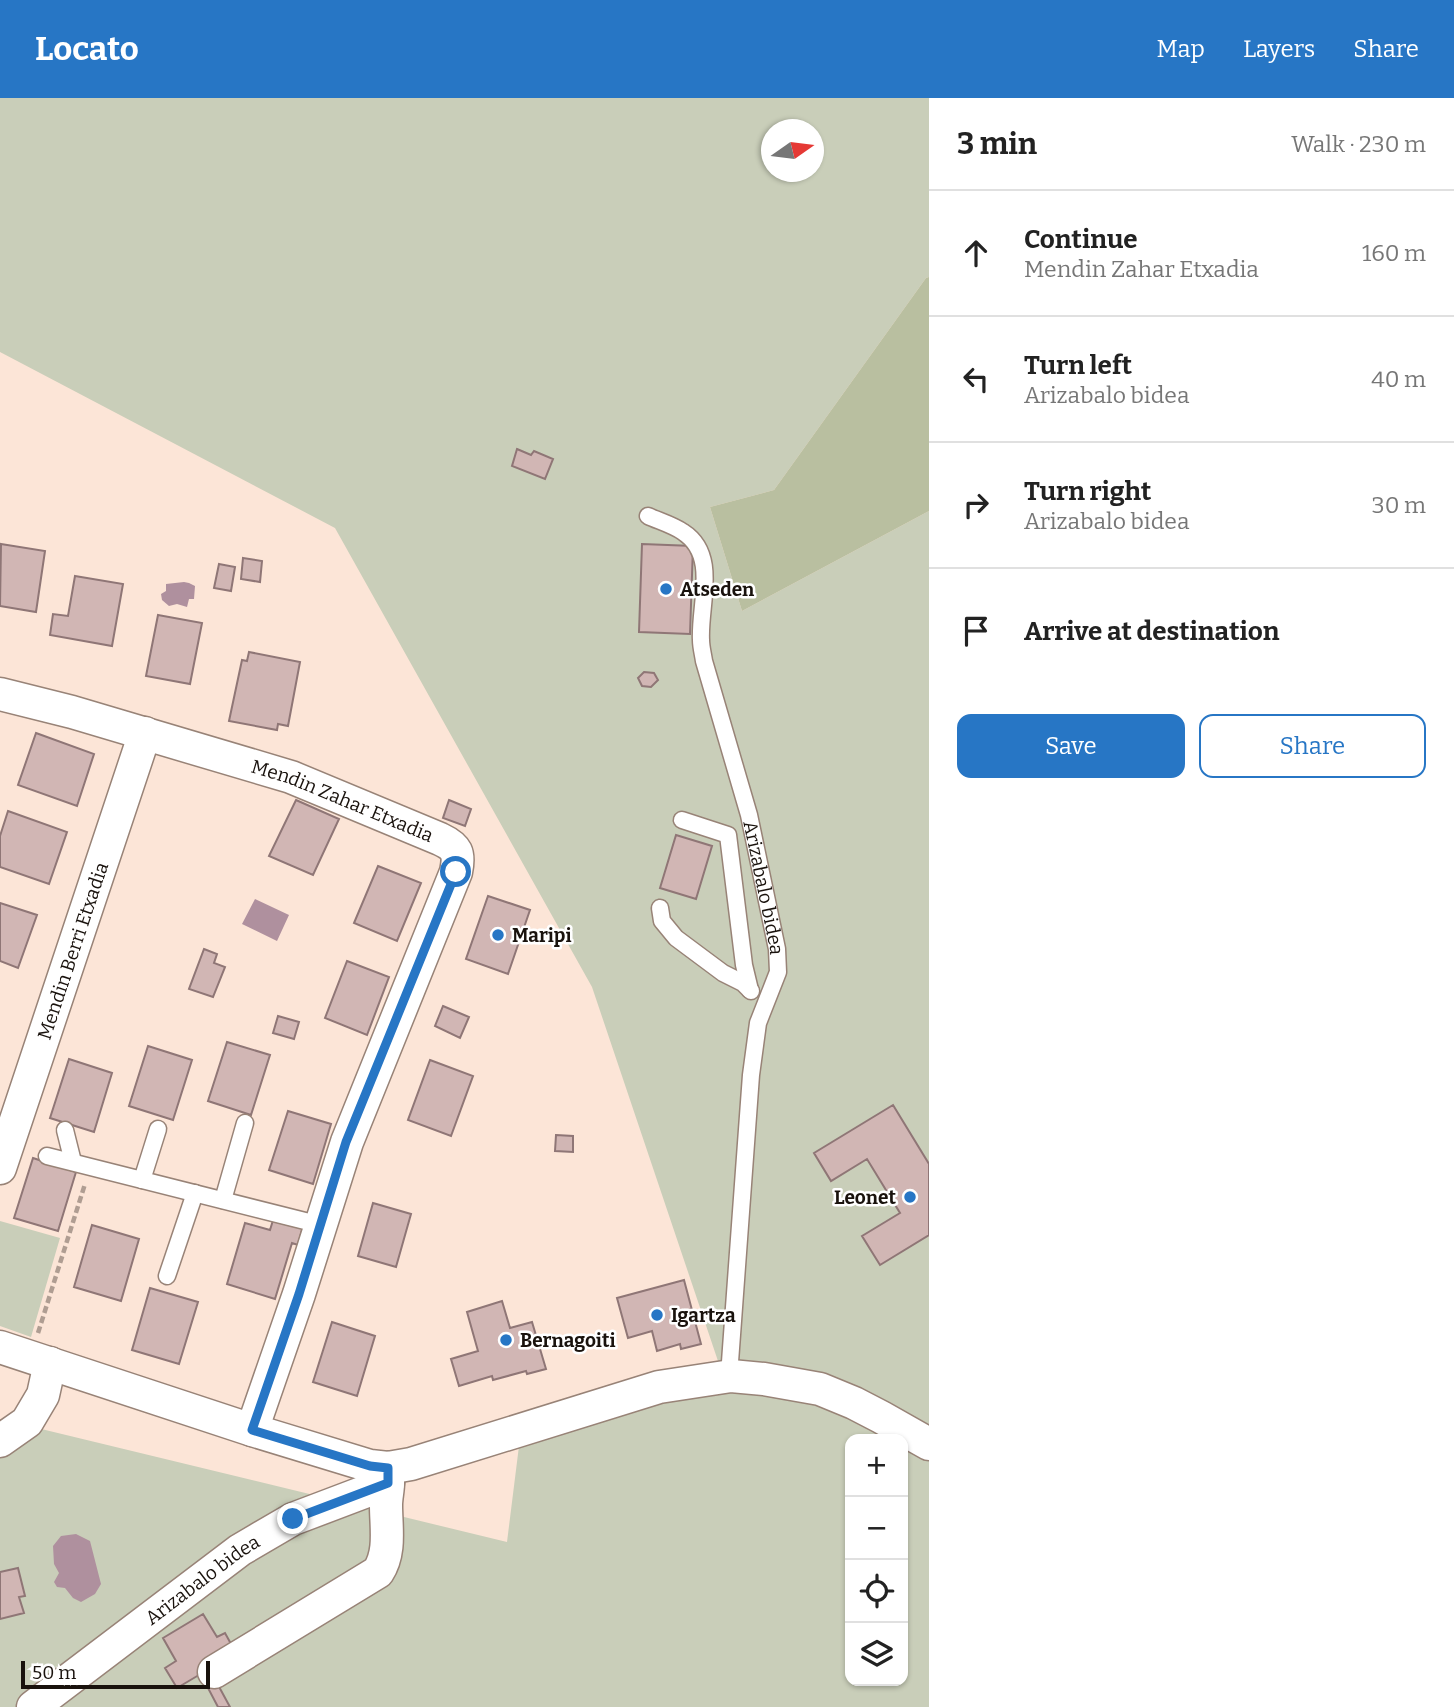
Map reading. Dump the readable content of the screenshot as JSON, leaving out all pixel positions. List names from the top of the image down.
{
  "streets": {
    "street": ["Mendin Zahar Etxadia", "Arizabalo bidea", "Mendin Berri Etxadia"]
  },
  "crossings": [
    ["Mendin Zahar Etxadia", "Arizabalo bidea"],
    ["Mendin Zahar Etxadia", "Mendin Berri Etxadia"]
  ],
  "places": [
    "Atseden",
    "Maripi",
    "Leonet",
    "Igartza",
    "Bernagoiti"
  ],
  "scale_bar": "50 m",
  "north": "right",
  "page": {
    "header": "Locato",
    "nav": ["Map", "Layers", "Share"],
    "heading": ["3 min", "Walk · 230 m"],
    "list": [
      ["Continue", "Mendin Zahar Etxadia", "160 m"],
      ["Turn left", "Arizabalo bidea", "40 m"],
      ["Turn right", "Arizabalo bidea", "30 m"],
      "Arrive at destination"
    ],
    "buttons": ["Save", "Share"],
    "map_buttons": ["+", "−"],
    "scale": "50 m"
  }
}
